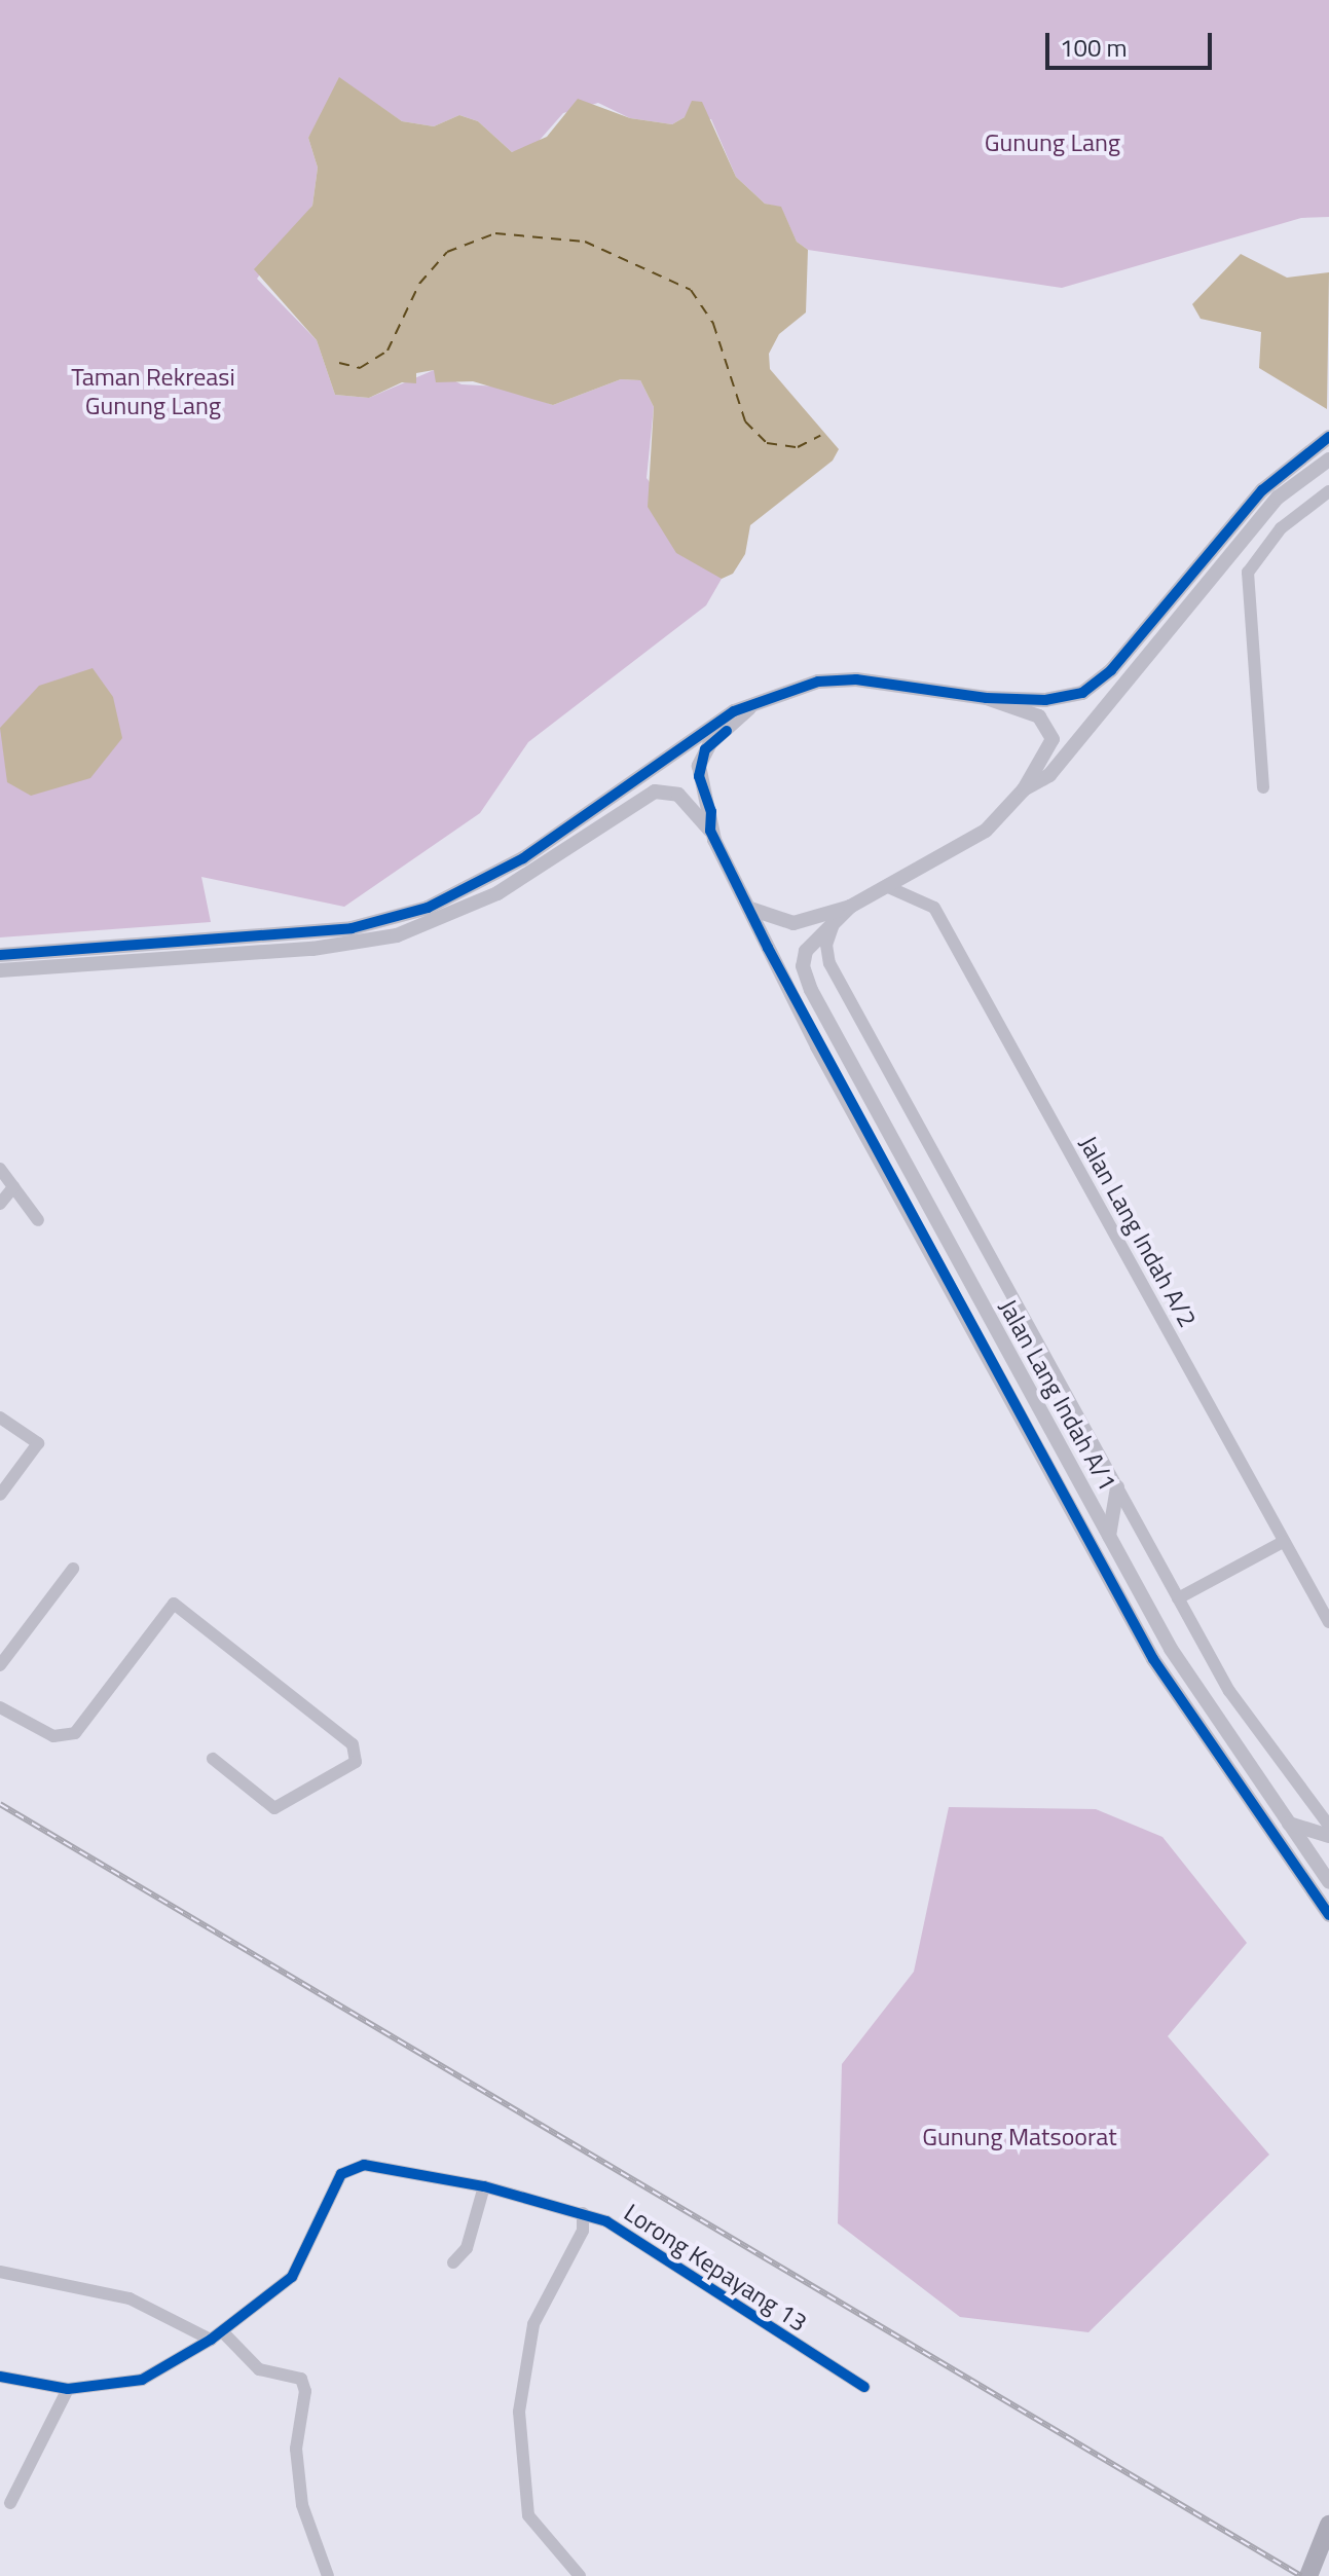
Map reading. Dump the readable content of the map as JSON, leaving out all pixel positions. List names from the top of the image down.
{
  "streets": {
    "street": ["Jalan Lang Indah A/2", "Jalan Lang Indah A/1", "Lorong Kepayang 13"]
  },
  "parks": ["Gunung Lang", "Taman Rekreasi Gunung Lang", "Gunung Matsoorat"],
  "scale_bar": "100 m"
}
